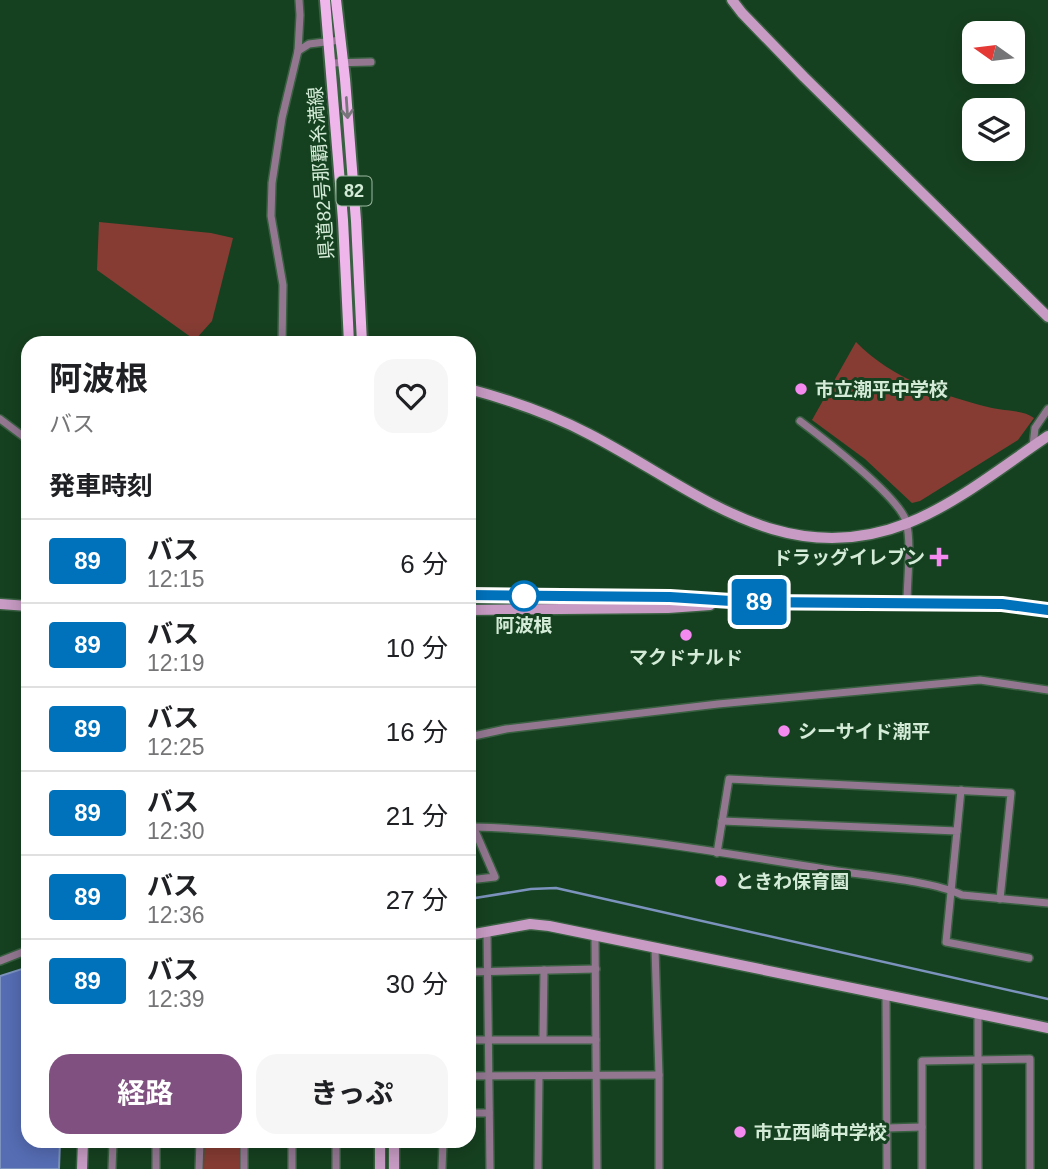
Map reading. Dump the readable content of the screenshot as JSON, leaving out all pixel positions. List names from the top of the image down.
{
  "streets": {
    "main road": ["県道82号那覇糸満線", "82"]
  },
  "places": {
    "other": [
      "市立潮平中学校",
      "阿波根",
      "マクドナルド",
      "シーサイド潮平",
      "ときわ保育園",
      "市立西崎中学校"
    ],
    "health": ["ドラッグイレブン"]
  },
  "lines": ["bus line 89"],
  "north": "left",
  "page": {
    "on_map": "89",
    "heading": [
      ["阿波根", "バス"],
      "発車時刻"
    ],
    "list": [
      {
        "mark": "89",
        "name": "バス",
        "note": "12:15",
        "value": "6 分"
      },
      {
        "mark": "89",
        "name": "バス",
        "note": "12:19",
        "value": "10 分"
      },
      {
        "mark": "89",
        "name": "バス",
        "note": "12:25",
        "value": "16 分"
      },
      {
        "mark": "89",
        "name": "バス",
        "note": "12:30",
        "value": "21 分"
      },
      {
        "mark": "89",
        "name": "バス",
        "note": "12:36",
        "value": "27 分"
      },
      {
        "mark": "89",
        "name": "バス",
        "note": "12:39",
        "value": "30 分"
      }
    ],
    "buttons": ["経路", "きっぷ"]
  }
}
